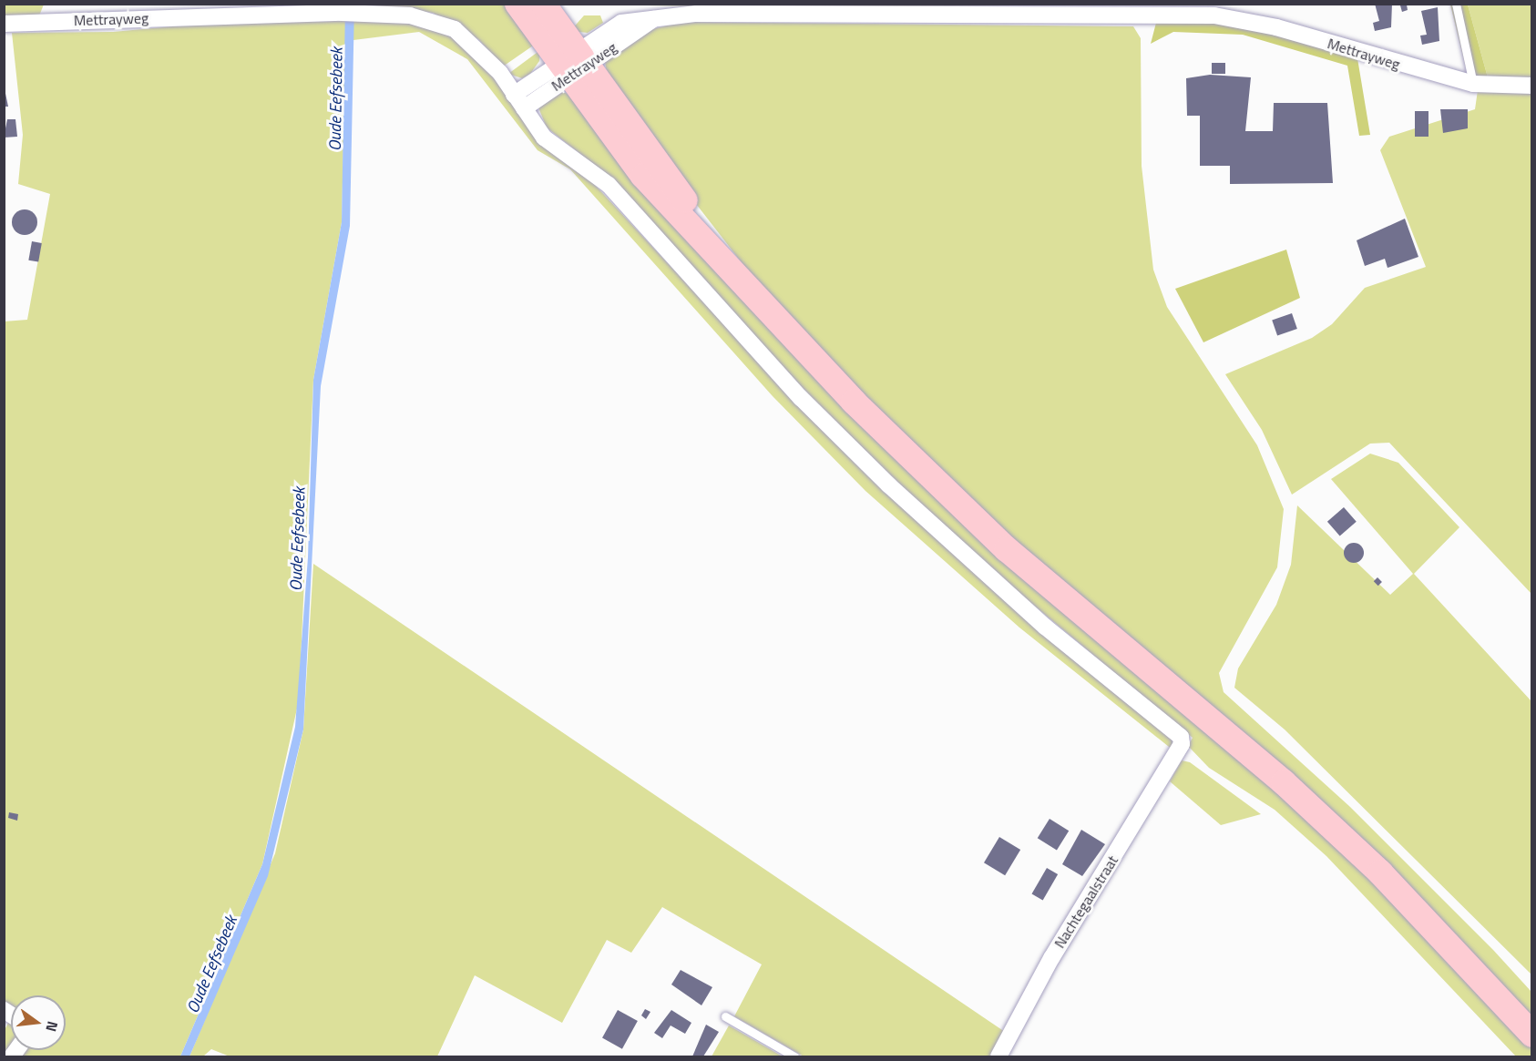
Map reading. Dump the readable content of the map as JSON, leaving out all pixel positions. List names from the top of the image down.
{
  "streets": {
    "street": ["Mettrayweg", "Nachtegaalstraat"]
  },
  "crossings": [
    ["Mettrayweg", "Nachtegaalstraat"]
  ],
  "water": ["Oude Eefsebeek"],
  "north": "right"
}
